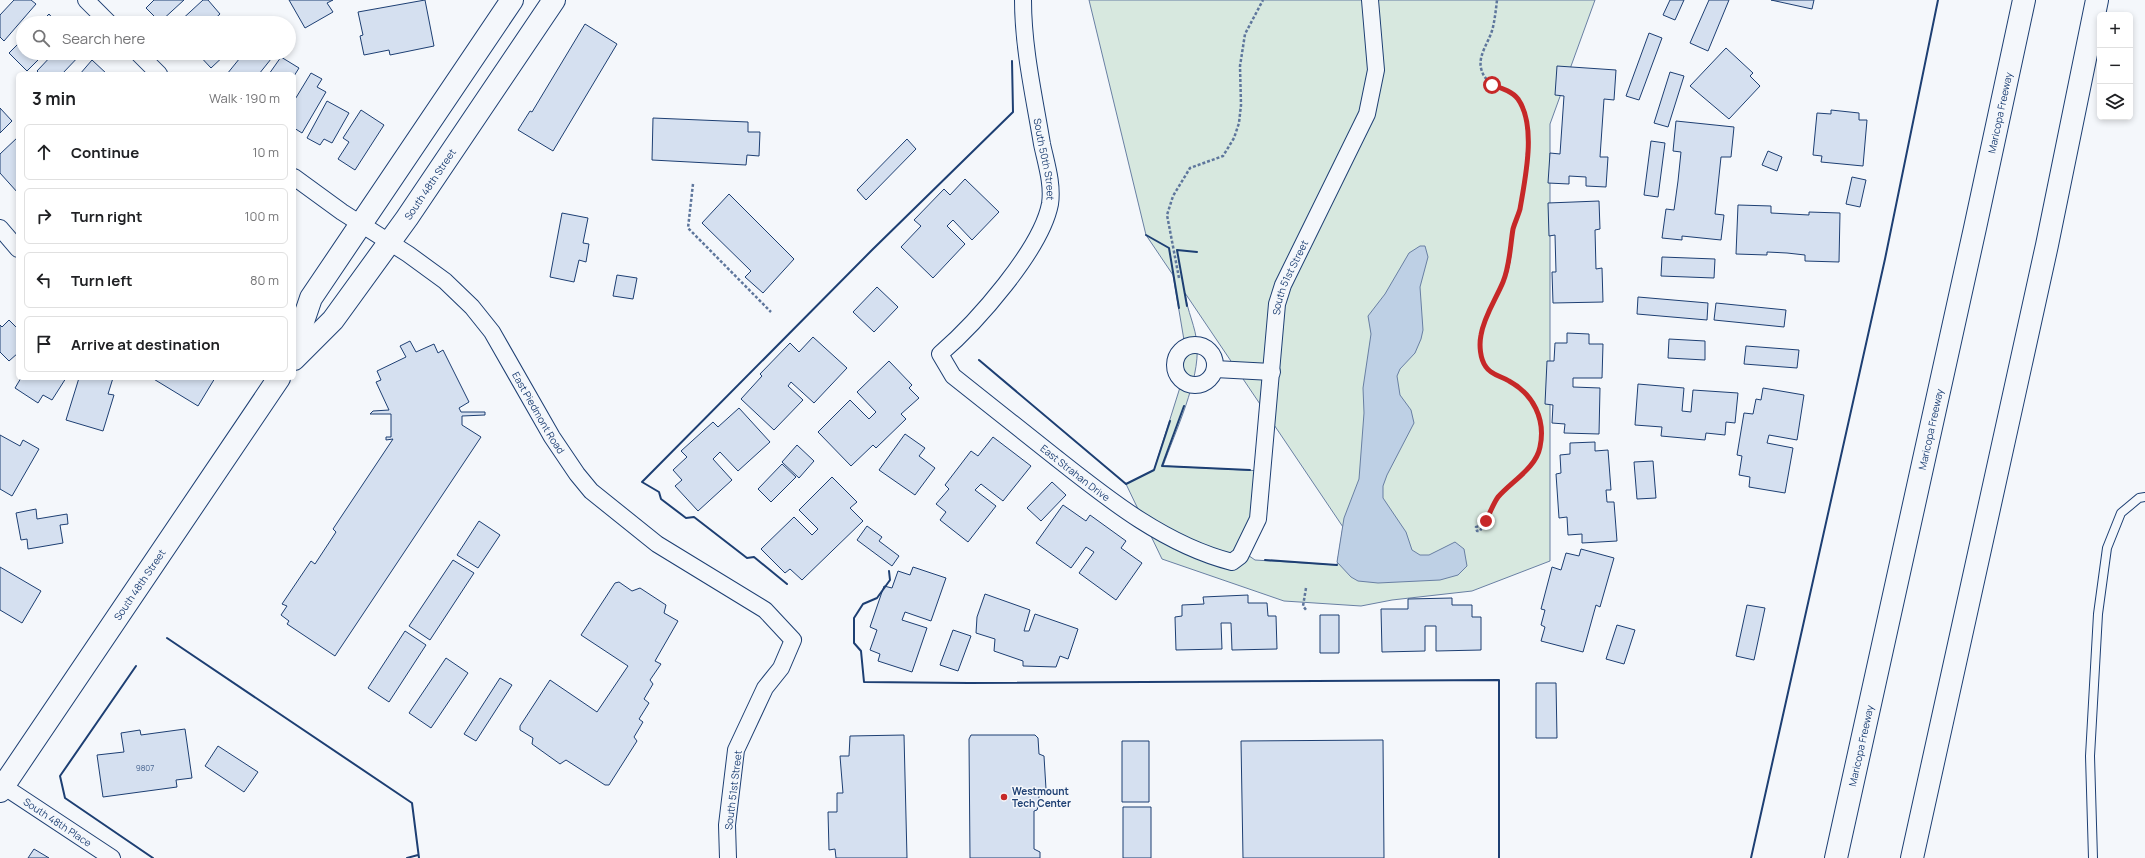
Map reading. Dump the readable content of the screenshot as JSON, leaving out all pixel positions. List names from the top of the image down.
{
  "streets": {
    "main road": ["Maricopa Freeway", "South 48th Street"],
    "street": [
      "South 50th Street",
      "South 51st Street",
      "East Piedmont Road",
      "East Strahan Drive",
      "South 48th Place"
    ]
  },
  "crossings": [
    ["South 50th Street", "East Strahan Drive"],
    ["South 48th Street", "East Piedmont Road"],
    ["South 48th Street", "South 48th Place"],
    ["South 51st Street", "East Piedmont Road"],
    ["South 51st Street", "East Strahan Drive"]
  ],
  "places": ["Westmount Tech Center"],
  "house_numbers": ["9807"],
  "page": {
    "map_buttons": ["+", "−"],
    "search": "Search here",
    "heading": ["3 min", "Walk · 190 m"],
    "list": [
      ["Continue", "10 m"],
      ["Turn right", "100 m"],
      ["Turn left", "80 m"],
      "Arrive at destination"
    ]
  }
}
